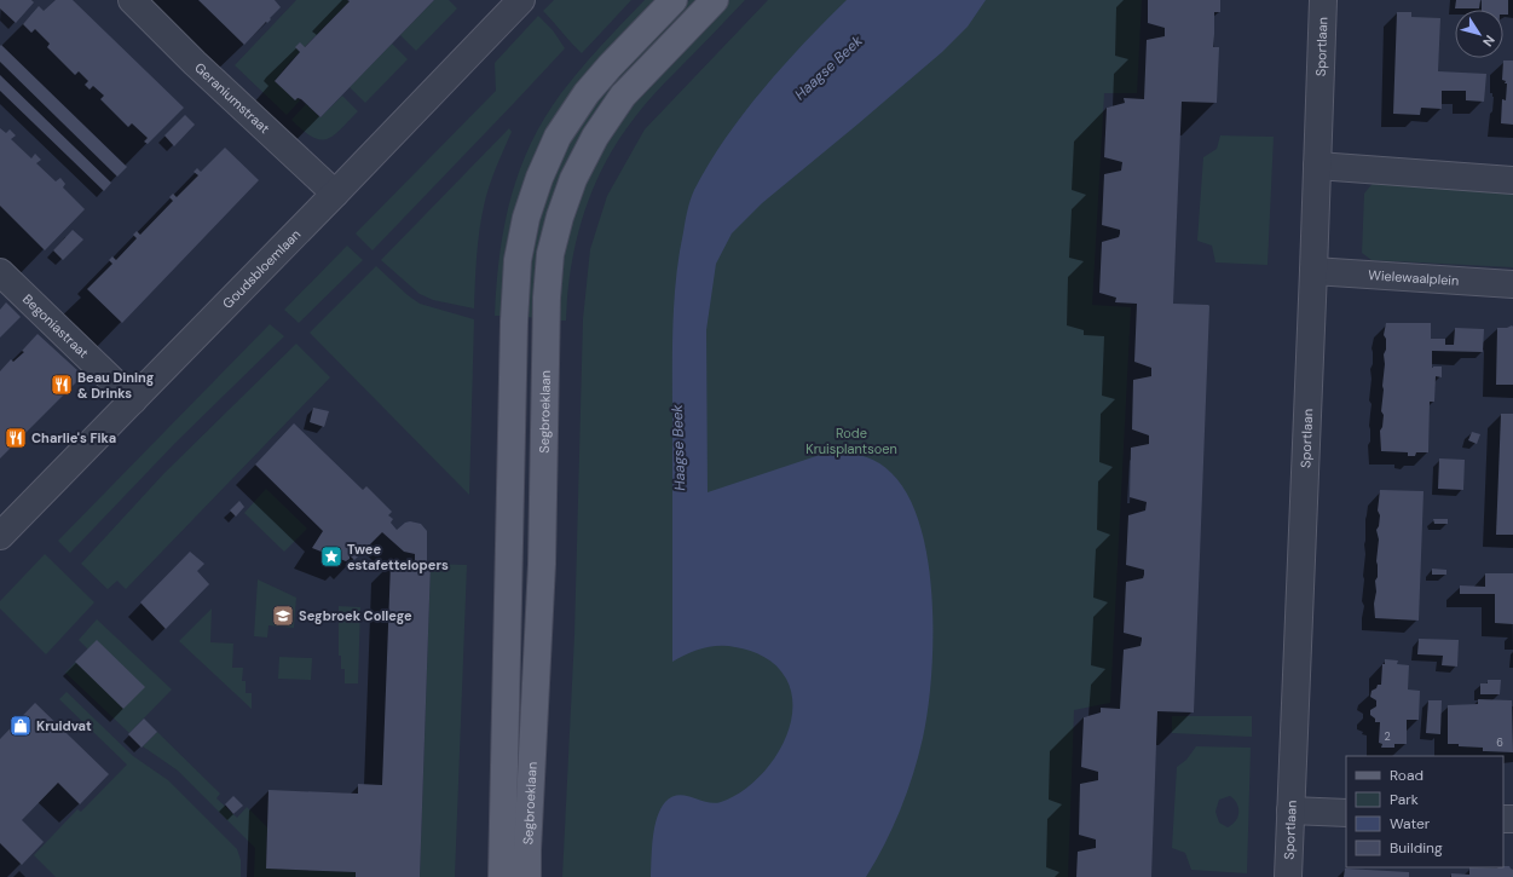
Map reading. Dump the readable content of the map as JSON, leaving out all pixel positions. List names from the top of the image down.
{
  "streets": {
    "main road": ["Segbroeklaan"],
    "street": [
      "Sportlaan",
      "Geraniumstraat",
      "Goudsbloemlaan",
      "Wielewaalplein",
      "Begoniastraat"
    ]
  },
  "crossings": [
    ["Sportlaan", "Wielewaalplein"],
    ["Geraniumstraat", "Goudsbloemlaan"],
    ["Goudsbloemlaan", "Begoniastraat"]
  ],
  "water": ["Haagse Beek"],
  "parks": ["Rode Kruisplantsoen"],
  "places": {
    "restaurant": ["Beau Dining & Drinks", "Charlie's Fika"],
    "place": ["Twee estafettelopers"],
    "school or university": ["Segbroek College"],
    "shop": ["Kruidvat"]
  },
  "house_numbers": ["2", "6"],
  "legend": [
    "Road",
    "Park",
    "Water",
    "Building"
  ],
  "north": "bottom right"
}
